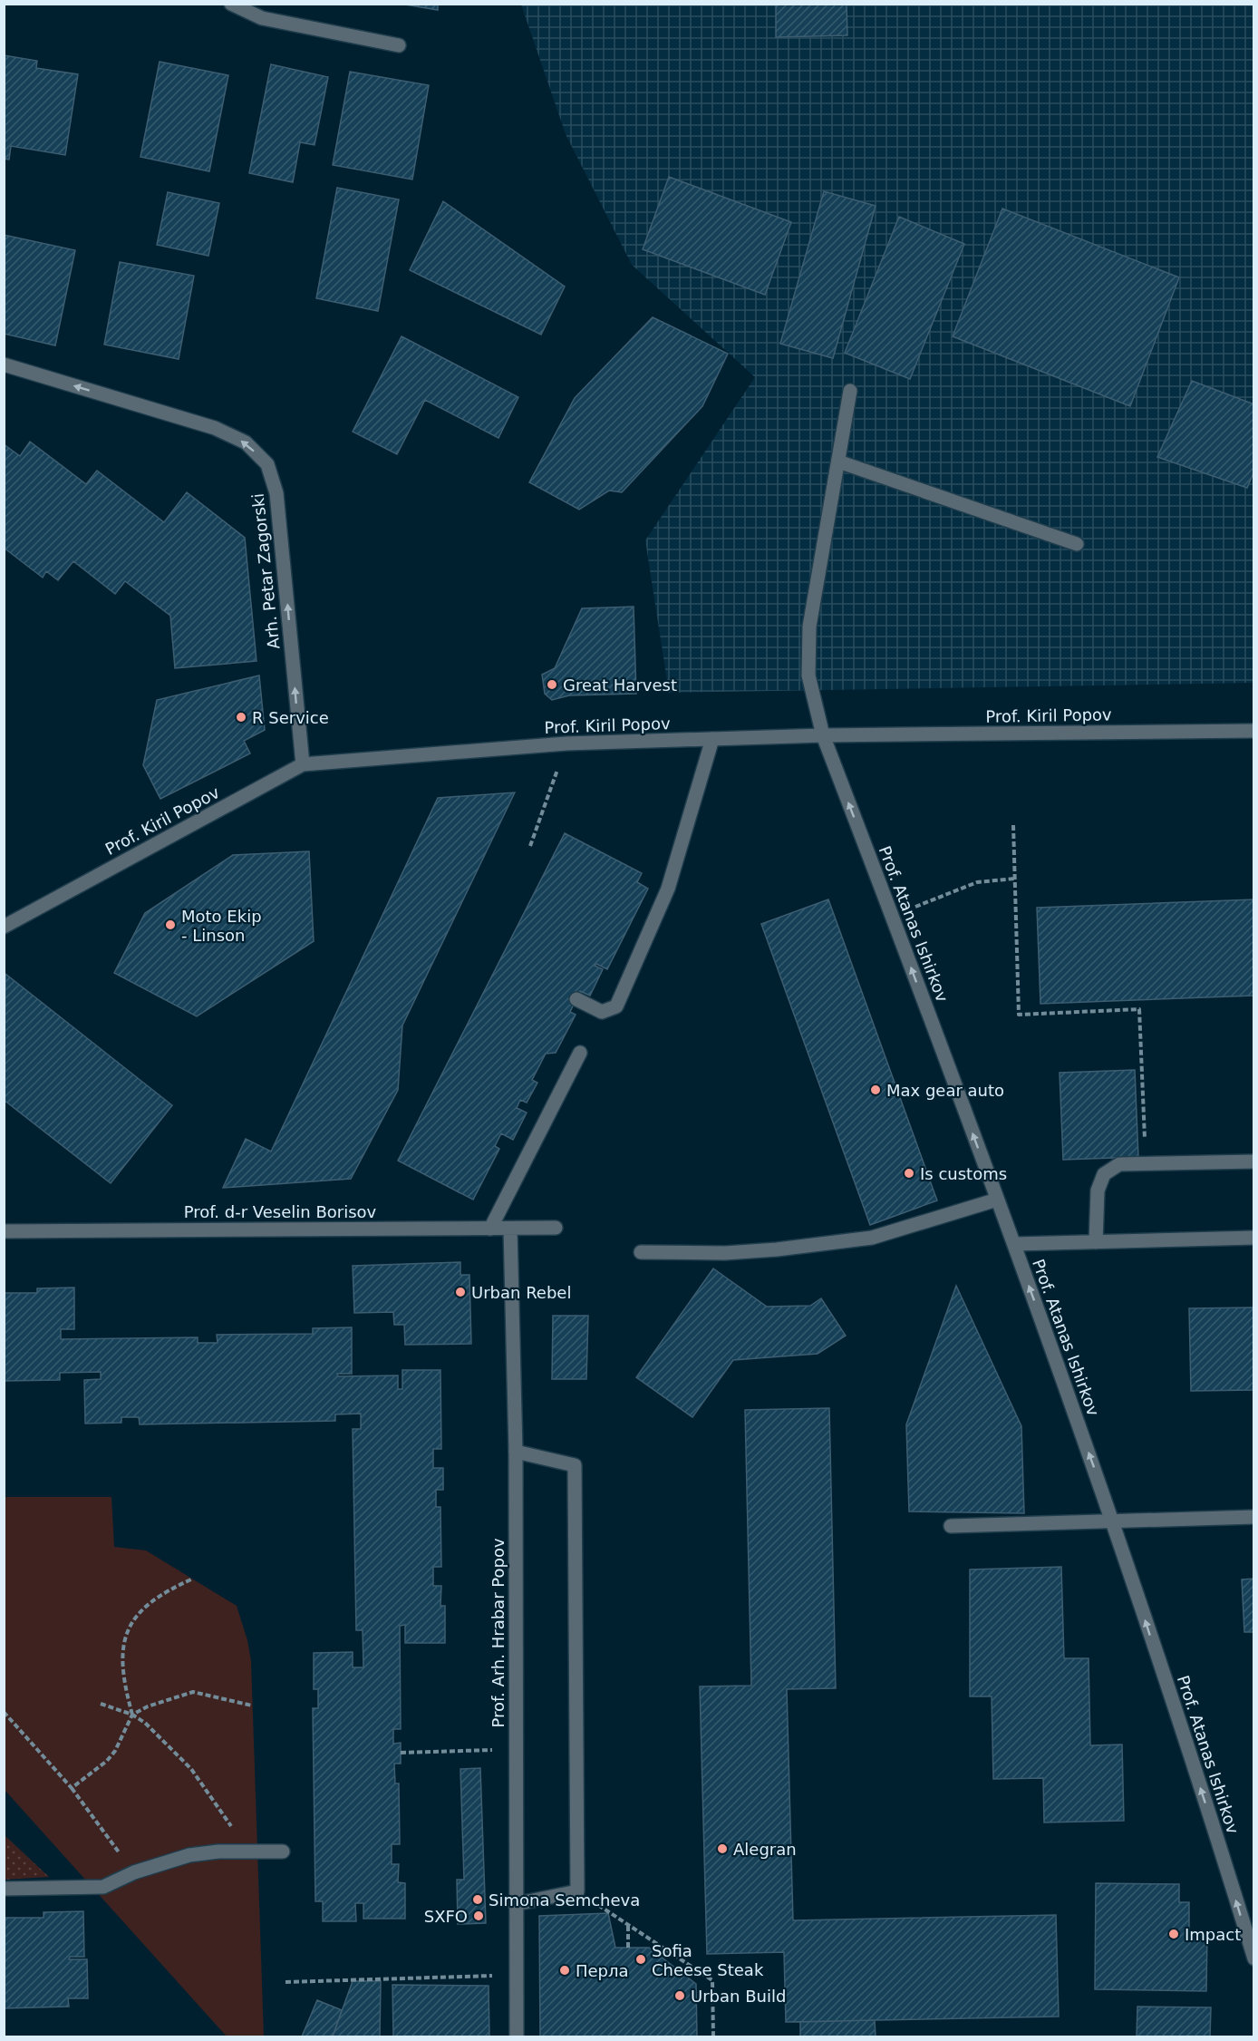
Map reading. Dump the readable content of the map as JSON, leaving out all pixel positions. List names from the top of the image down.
{
  "streets": {
    "street": [
      "Arh. Petar Zagorski",
      "Prof. Kiril Popov",
      "Prof. Atanas Ishirkov",
      "Prof. d-r Veselin Borisov",
      "Prof. Arh. Hrabar Popov"
    ]
  },
  "crossings": [
    ["Arh. Petar Zagorski", "Prof. Kiril Popov"],
    ["Prof. Kiril Popov", "Prof. Atanas Ishirkov"],
    ["Prof. d-r Veselin Borisov", "Prof. Arh. Hrabar Popov"]
  ],
  "one_way": ["Arh. Petar Zagorski", "Prof. Atanas Ishirkov"],
  "places": [
    "Great Harvest",
    "R Service",
    "Moto Ekip - Linson",
    "Max gear auto",
    "Is customs",
    "Urban Rebel",
    "Alegran",
    "Simona Semcheva",
    "SXFO",
    "Impact",
    "Sofia Cheese Steak",
    "Перла",
    "Urban Build"
  ]
}
